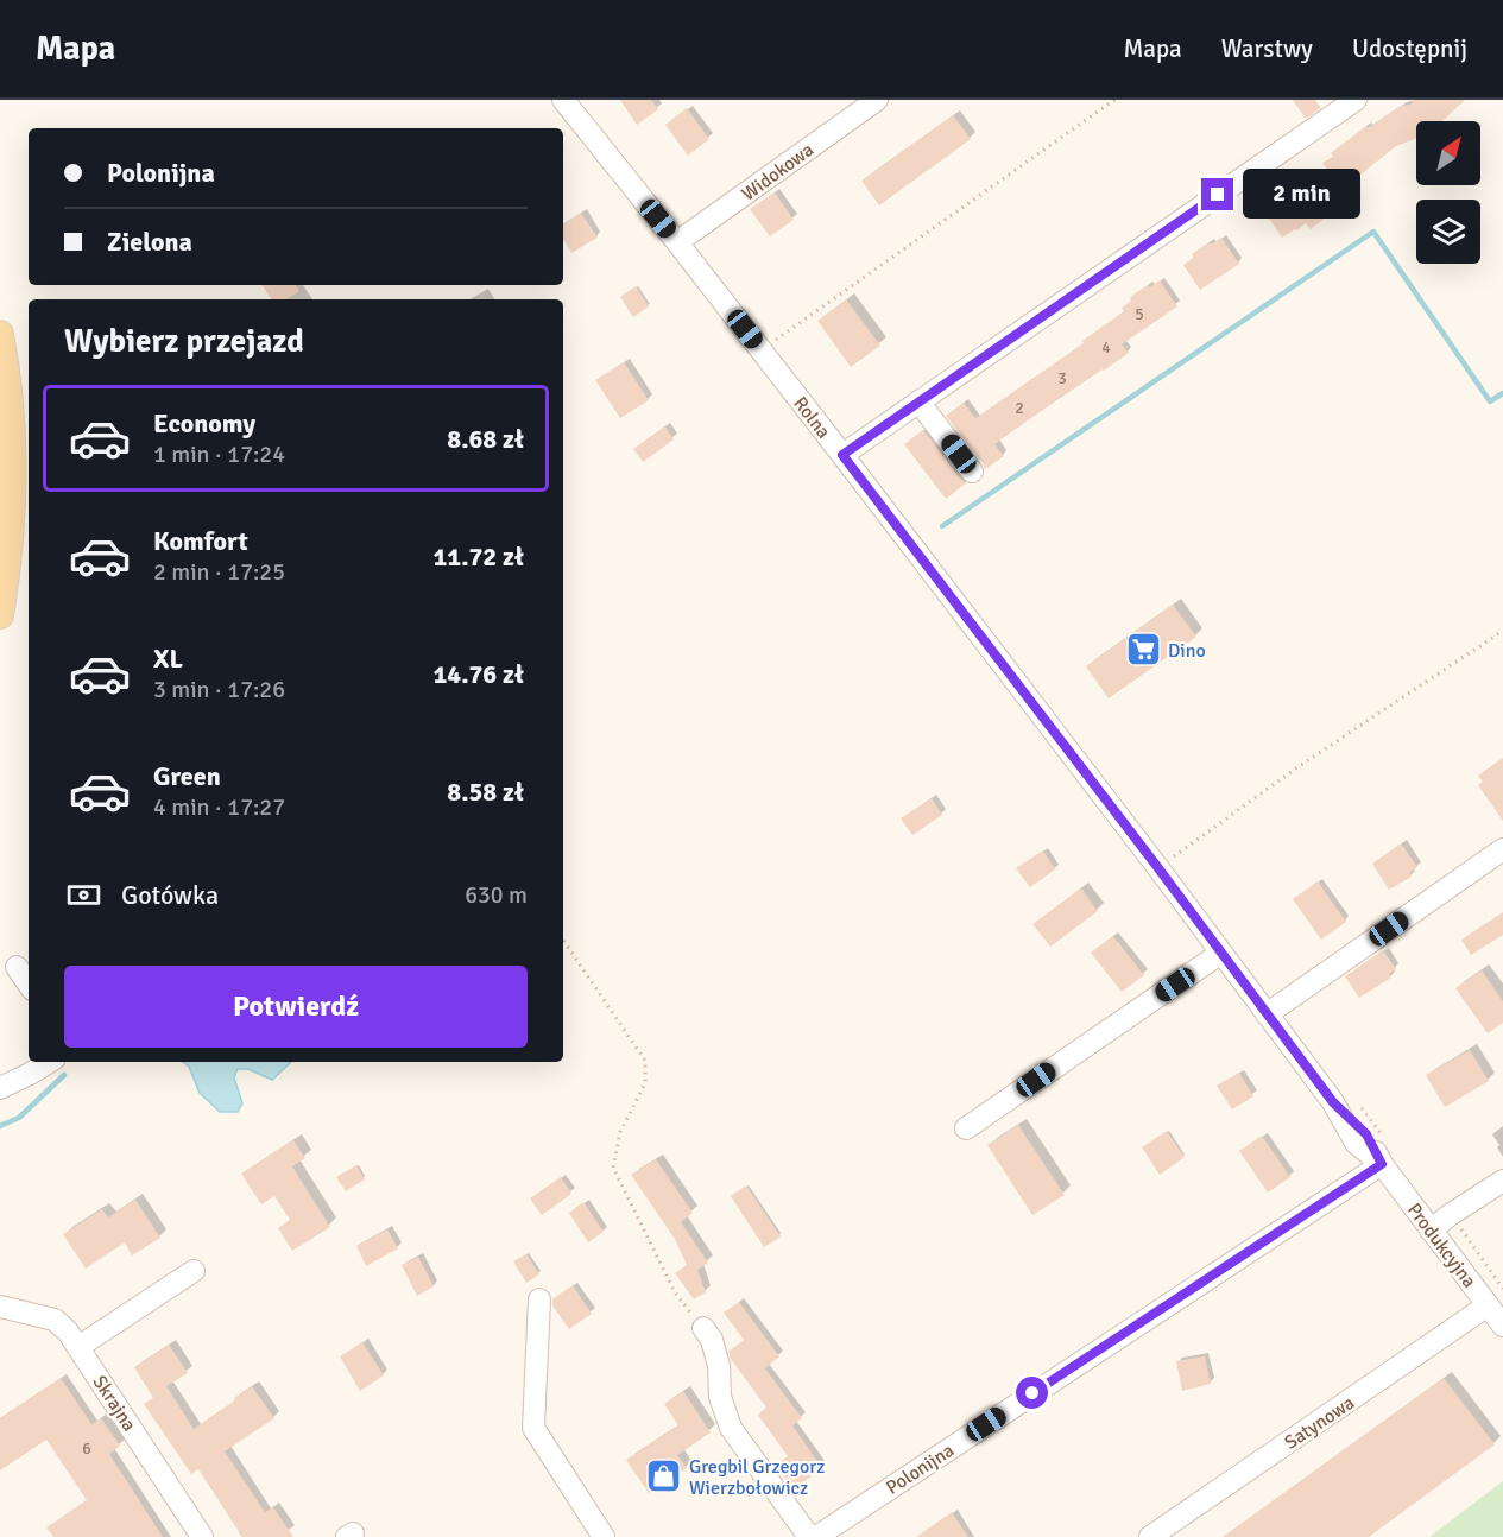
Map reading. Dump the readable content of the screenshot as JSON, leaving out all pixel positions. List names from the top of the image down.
{
  "streets": {
    "street": [
      "Widokowa",
      "Rolna",
      "Produkcyjna",
      "Skrajna",
      "Satynowa",
      "Polonijna"
    ]
  },
  "crossings": [
    ["Widokowa", "Rolna"],
    ["Rolna", "Produkcyjna"],
    ["Rolna", "Polonijna"],
    ["Produkcyjna", "Satynowa"],
    ["Produkcyjna", "Polonijna"]
  ],
  "places": {
    "supermarket": ["Dino"],
    "shop": ["Gregbil Grzegorz Wierzbołowicz"]
  },
  "house_numbers": [
    "5",
    "4",
    "3",
    "2",
    "6"
  ],
  "north": "top right",
  "page": {
    "header": "Mapa",
    "nav": ["Mapa", "Warstwy", "Udostępnij"],
    "banner": ["Polonijna", "Zielona"],
    "bubble": "2 min",
    "heading": "Wybierz przejazd",
    "list": [
      {
        "name": "Economy",
        "note": "1 min · 17:24",
        "value": "8.68 zł"
      },
      {
        "name": "Komfort",
        "note": "2 min · 17:25",
        "value": "11.72 zł"
      },
      {
        "name": "XL",
        "note": "3 min · 17:26",
        "value": "14.76 zł"
      },
      {
        "name": "Green",
        "note": "4 min · 17:27",
        "value": "8.58 zł"
      }
    ],
    "pay": ["Gotówka", "630 m"],
    "buttons": "Potwierdź"
  }
}
